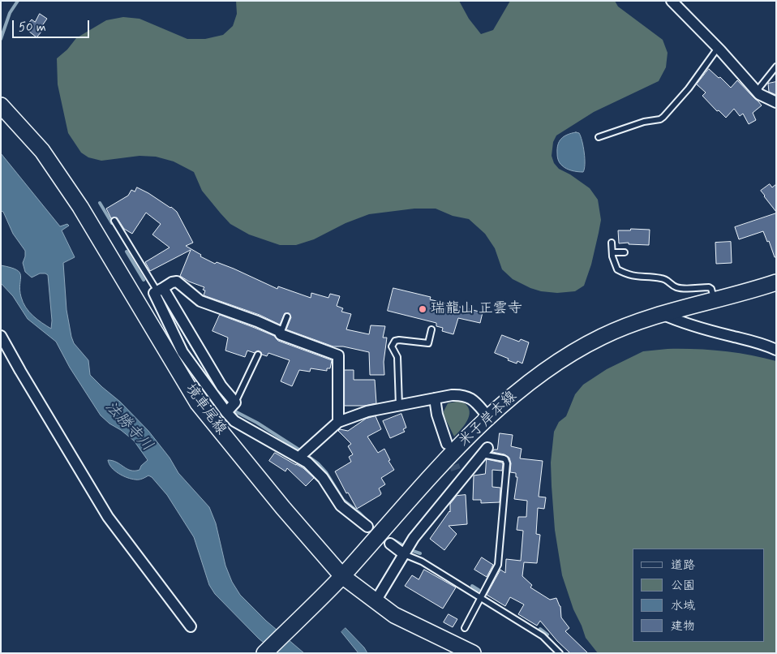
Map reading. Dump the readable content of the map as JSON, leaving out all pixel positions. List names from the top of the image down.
{
  "streets": {
    "main road": ["境車尾線", "米子岸本線"]
  },
  "crossings": [
    ["境車尾線", "米子岸本線"]
  ],
  "water": ["法勝寺川"],
  "places": ["瑞龍山 正雲寺"],
  "legend": [
    "道路",
    "公園",
    "水域",
    "建物"
  ],
  "scale_bar": "50 m"
}
